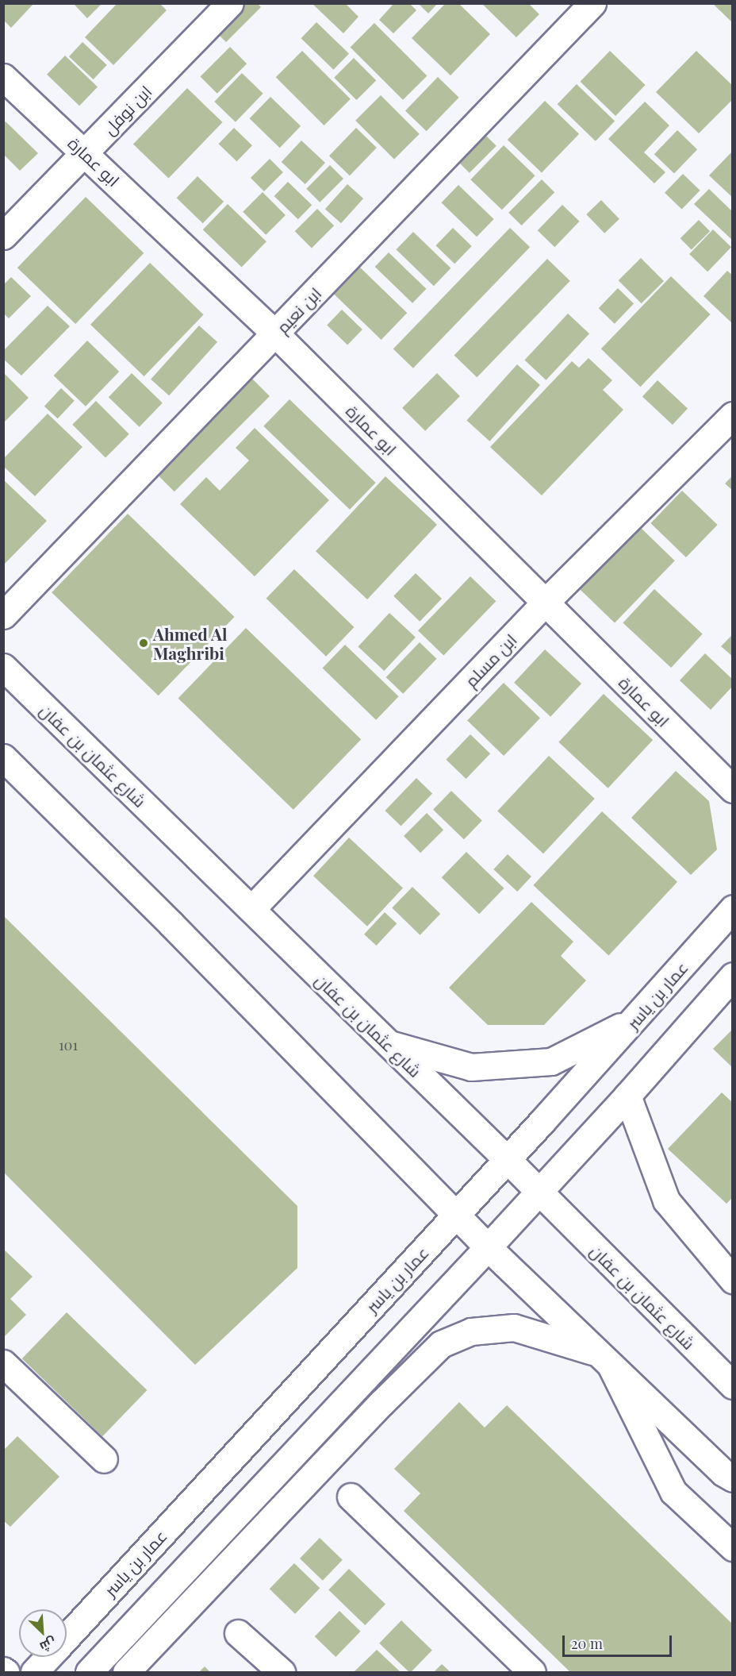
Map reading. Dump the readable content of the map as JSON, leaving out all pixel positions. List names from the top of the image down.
{
  "streets": {
    "street": [
      "ابن نوفل",
      "ابو عمارة",
      "ابن نعيم",
      "ابن مسلم",
      "شارع عثمان بن عفان",
      "عمار بن ياسر"
    ]
  },
  "crossings": [
    ["ابن نوفل", "ابو عمارة"],
    ["ابو عمارة", "ابن نعيم"],
    ["ابو عمارة", "ابن مسلم"],
    ["ابن مسلم", "شارع عثمان بن عفان"],
    ["شارع عثمان بن عفان", "عمار بن ياسر"]
  ],
  "places": ["Ahmed Al Maghribi"],
  "house_numbers": ["101"],
  "scale_bar": "20 m",
  "north": "bottom right"
}
